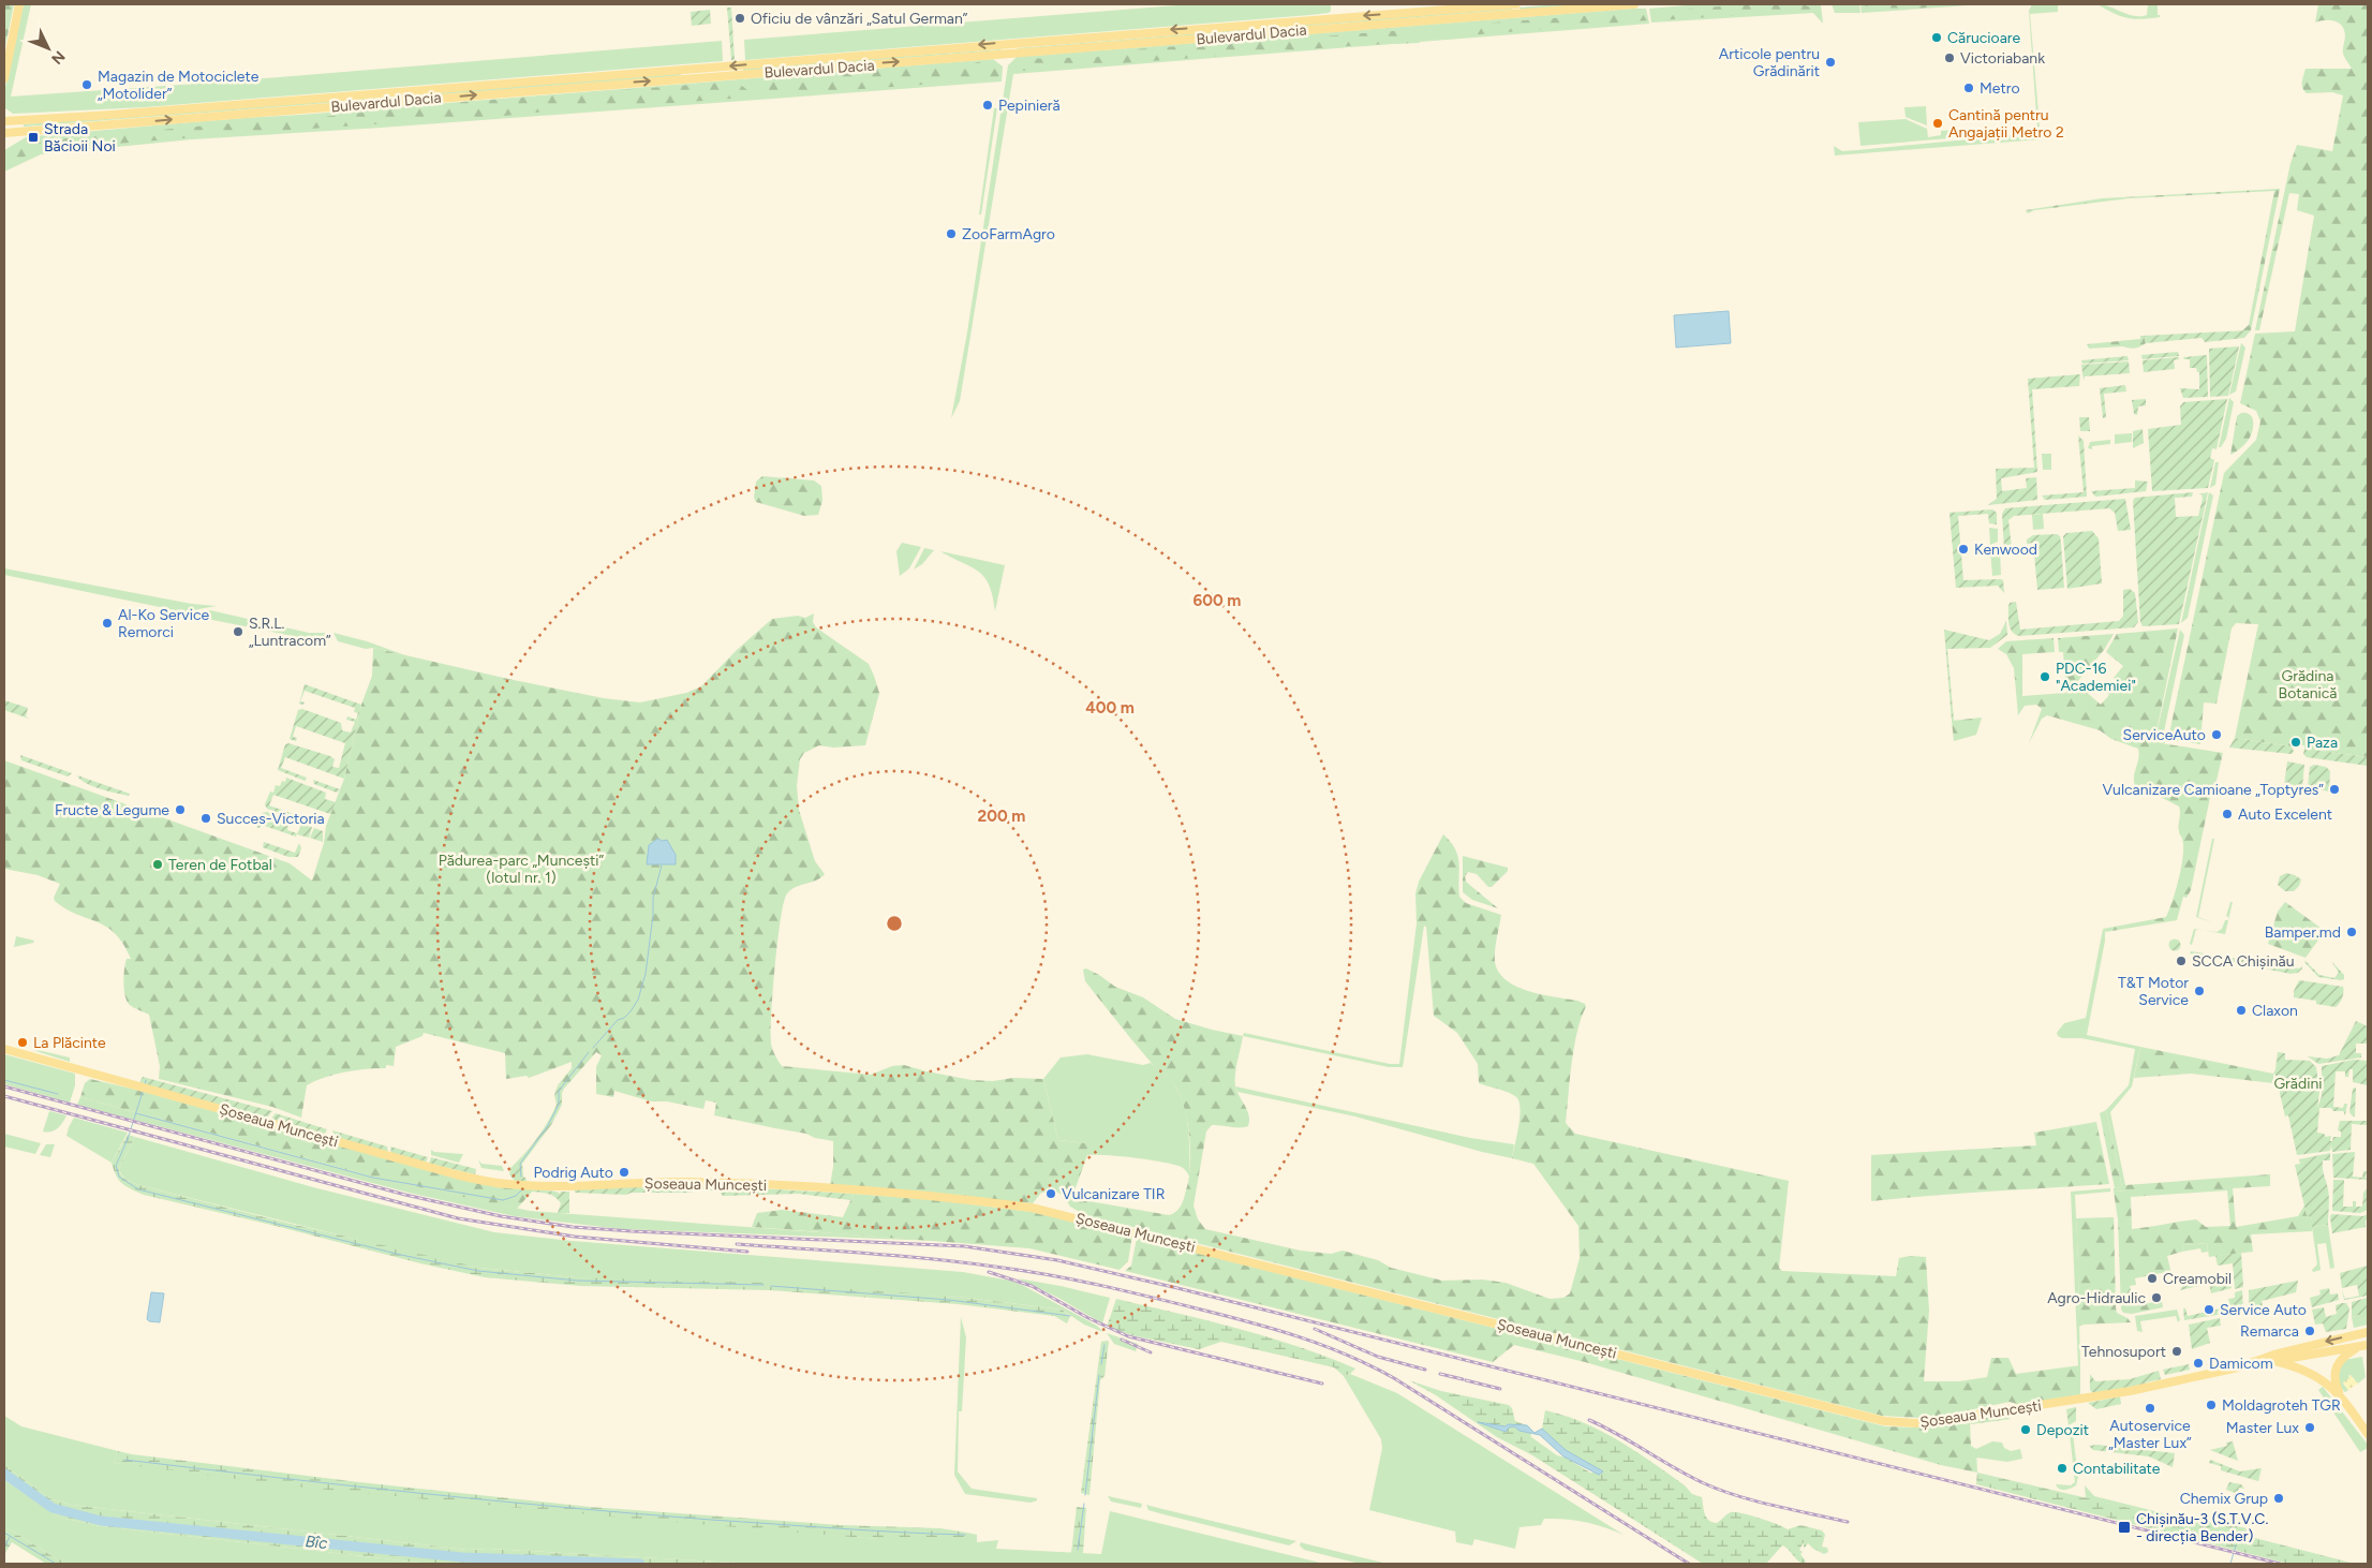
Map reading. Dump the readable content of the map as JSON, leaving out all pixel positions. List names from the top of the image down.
{
  "streets": {
    "main road": ["Bulevardul Dacia", "Șoseaua Muncești"]
  },
  "water": ["Bîc"],
  "parks": ["Grădina Botanică", "Pădurea-parc „Muncești” (lotul nr. 1)", "Grădini"],
  "places": {
    "other": [
      "Oficiu de vânzări „Satul German”",
      "Cărucioare",
      "Victoriabank",
      "Articole pentru Grădinărit",
      "Magazin de Motociclete „Motolider”",
      "Metro",
      "Pepinieră",
      "Cantină pentru Angajații Metro 2",
      "ZooFarmAgro",
      "Kenwood",
      "Al-Ko Service Remorci",
      "S.R.L. „Luntracom”",
      "PDC-16 \"Academiei\"",
      "ServiceAuto",
      "Paza",
      "Vulcanizare Camioane „Toptyres”",
      "Fructe & Legume",
      "Auto Excelent",
      "Succes-Victoria",
      "Teren de Fotbal",
      "Bamper.md",
      "SCCA Chișinău",
      "T&T Motor Service",
      "Claxon",
      "La Plăcinte",
      "Podrig Auto",
      "Vulcanizare TIR",
      "Creamobil",
      "Agro-Hidraulic",
      "Service Auto",
      "Remarca",
      "Tehnosuport",
      "Damicom",
      "Moldagroteh TGR",
      "Autoservice „Master Lux”",
      "Master Lux",
      "Depozit",
      "Contabilitate",
      "Chemix Grup"
    ],
    "transit": ["Strada Băcioii Noi", "Chișinău-3 (S.T.V.C. - direcția Bender)"]
  },
  "north": "bottom right",
  "rings": ["600 m", "400 m", "200 m"]
}
